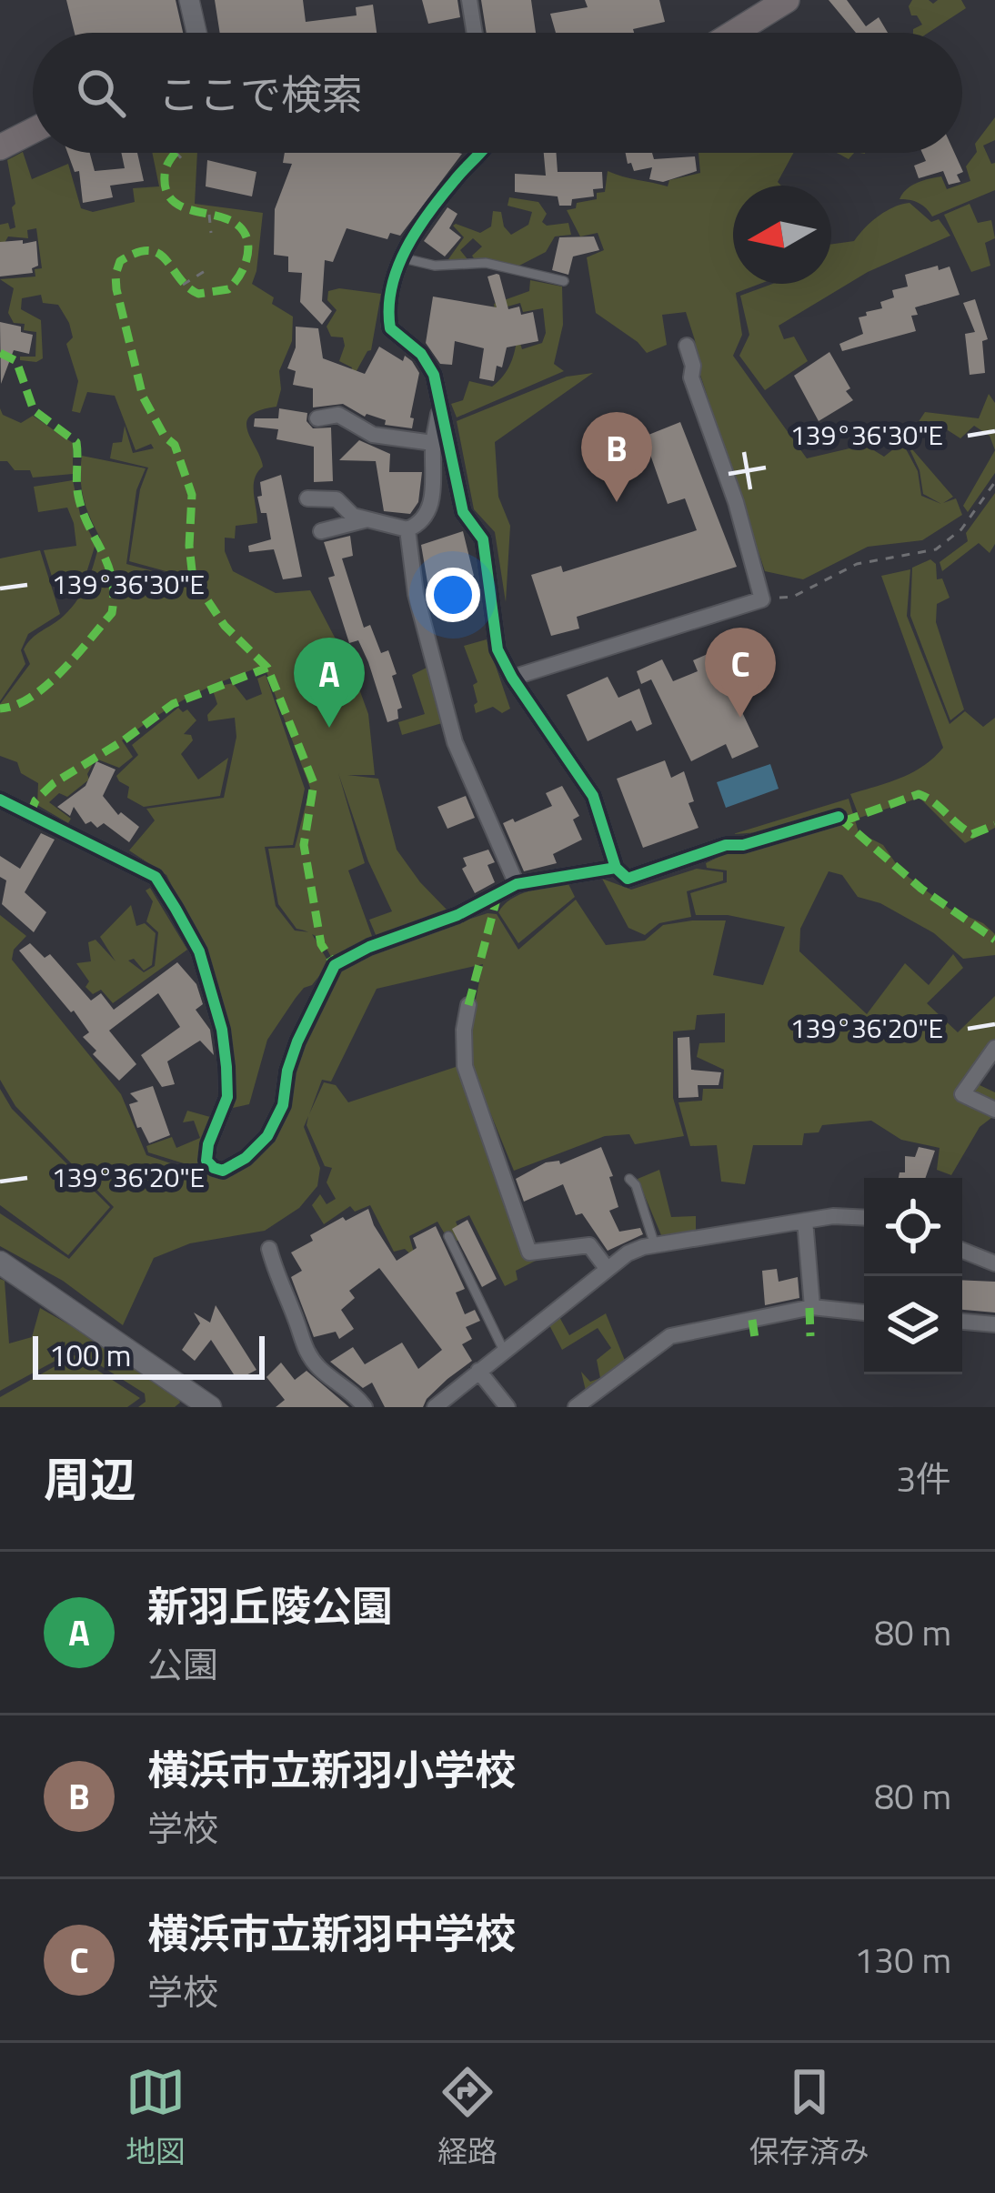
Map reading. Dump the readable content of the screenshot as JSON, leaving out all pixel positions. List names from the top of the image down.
{
  "scale_bar": "100 m",
  "north": "left",
  "page": {
    "search": "ここで検索",
    "pins": ["B", "C", "A"],
    "scale": "100 m",
    "heading": ["周辺", "3件"],
    "list": [
      {
        "mark": "A",
        "name": "新羽丘陵公園",
        "note": "公園",
        "value": "80 m"
      },
      {
        "mark": "B",
        "name": "横浜市立新羽小学校",
        "note": "学校",
        "value": "80 m"
      },
      {
        "mark": "C",
        "name": "横浜市立新羽中学校",
        "note": "学校",
        "value": "130 m"
      }
    ],
    "nav": ["地図", "経路", "保存済み"]
  },
  "coordinates": ["139°36'30\"E", "139°36'20\"E"]
}
